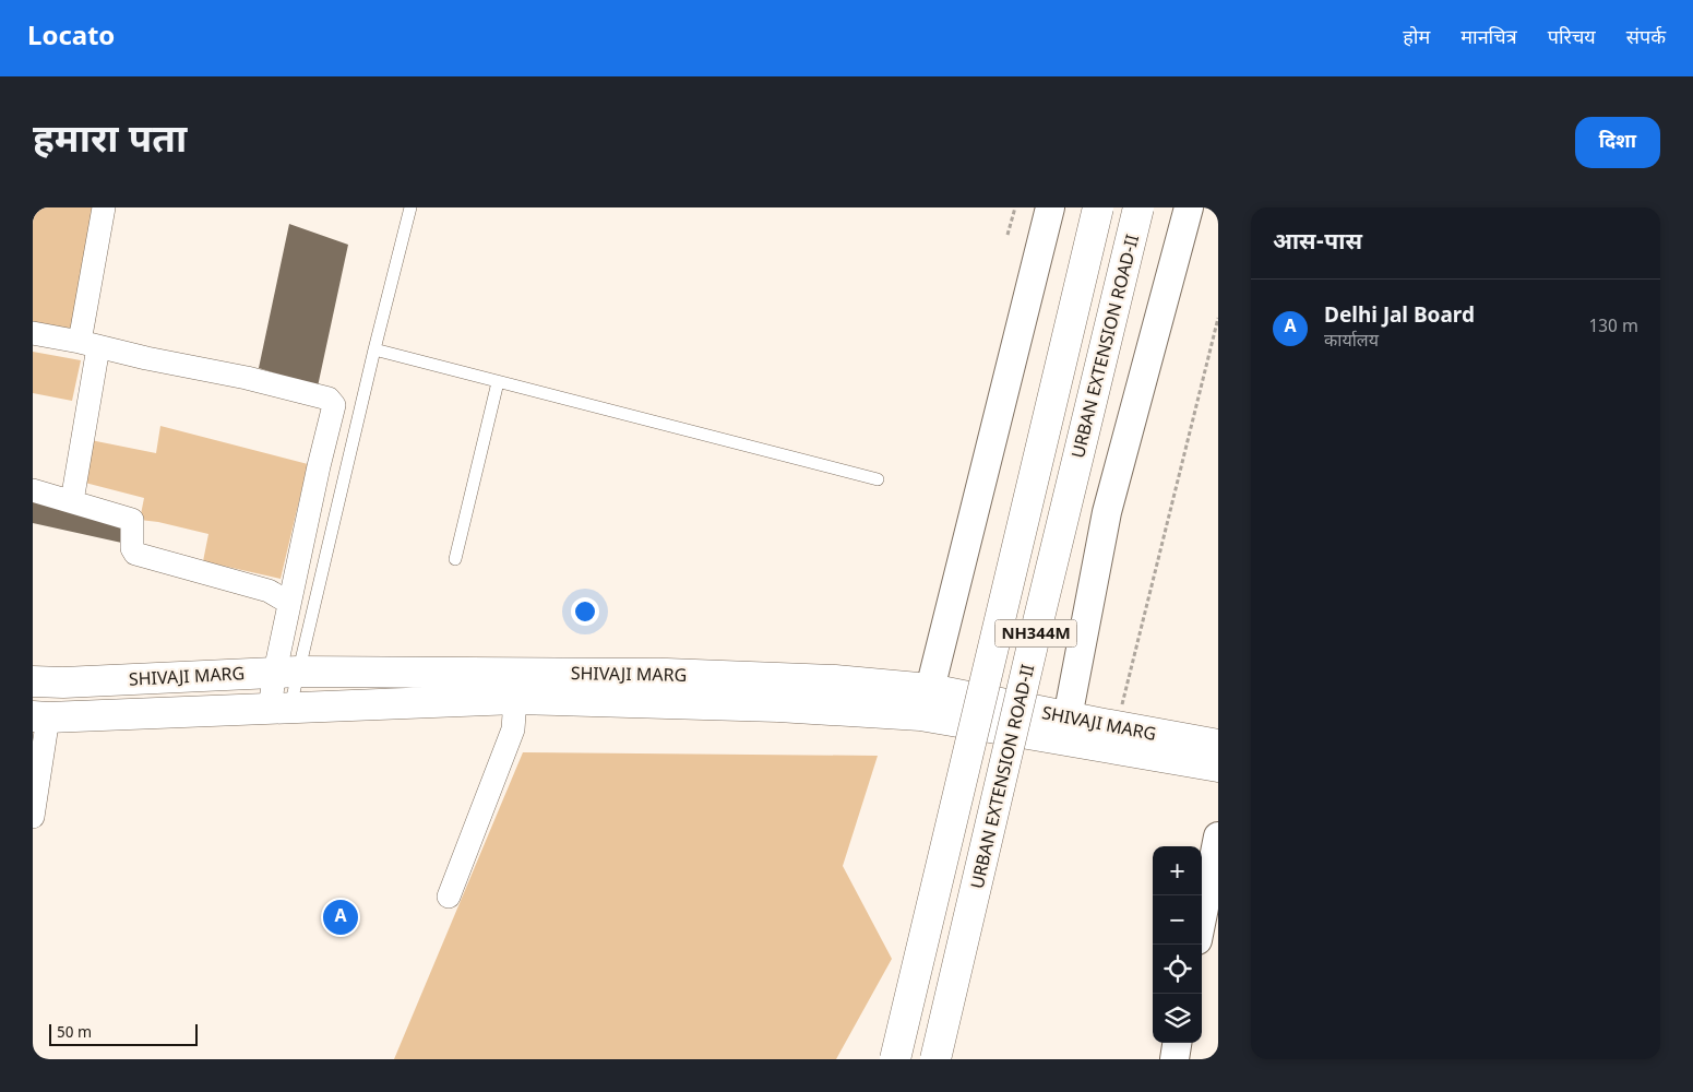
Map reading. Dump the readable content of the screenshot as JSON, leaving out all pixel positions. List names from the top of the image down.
{
  "streets": {
    "main road": ["URBAN EXTENSION ROAD-II", "NH344M", "SHIVAJI MARG"]
  },
  "scale_bar": "50 m",
  "page": {
    "header": "Locato",
    "nav": [
      "होम",
      "मानचित्र",
      "परिचय",
      "संपर्क"
    ],
    "buttons": "दिशा",
    "title": "हमारा पता",
    "heading": "आस-पास",
    "list": [
      {
        "mark": "A",
        "name": "Delhi Jal Board",
        "note": "कार्यालय",
        "value": "130 m"
      }
    ],
    "map_buttons": ["+", "−"],
    "pins": "A",
    "scale": "50 m"
  }
}
